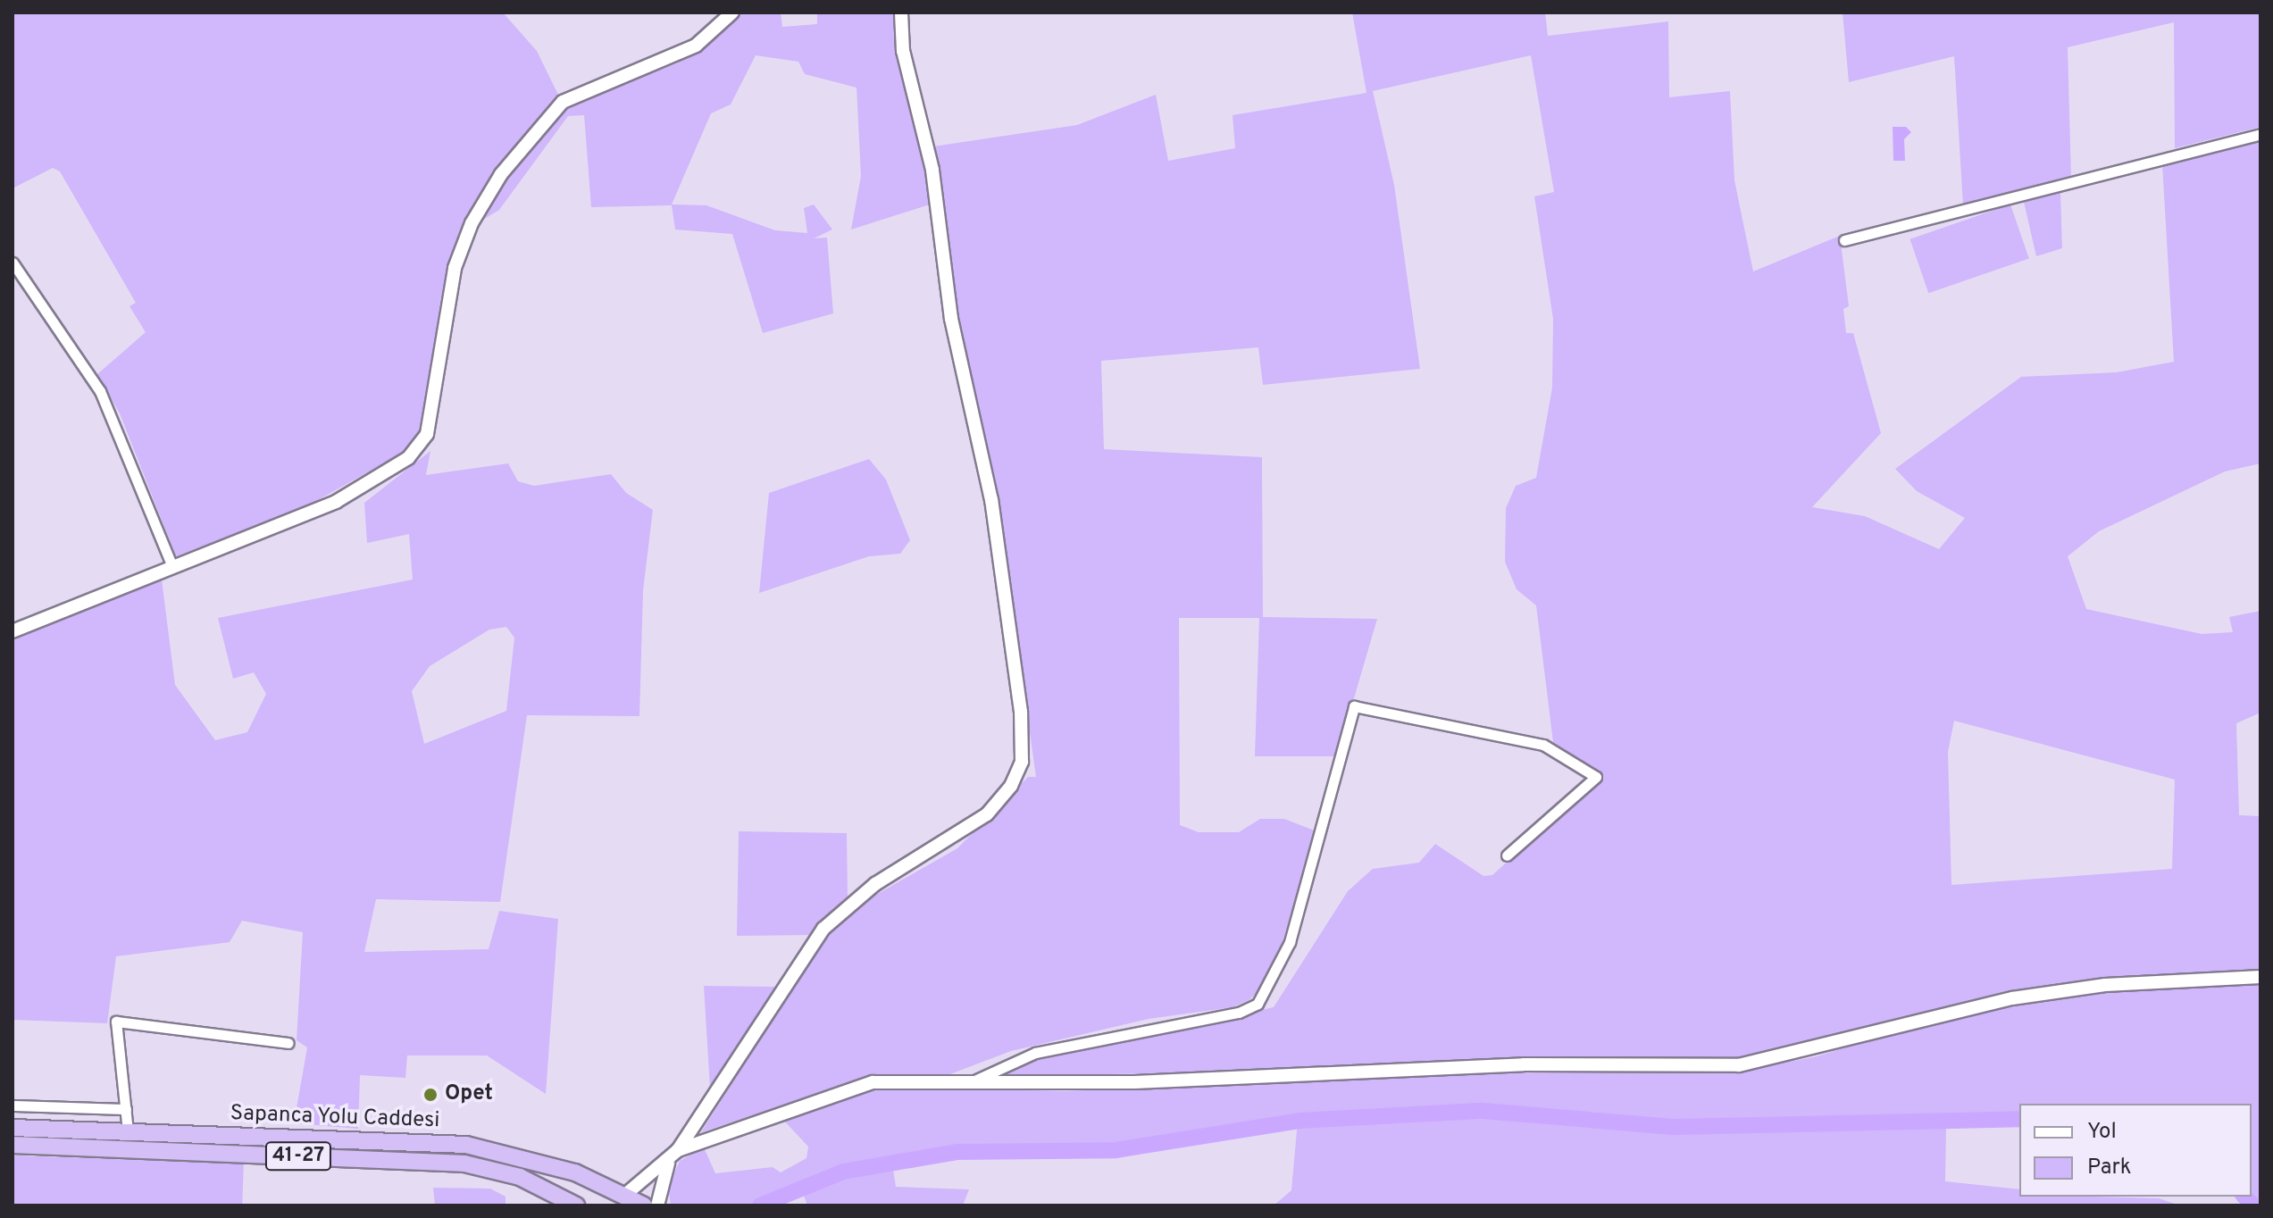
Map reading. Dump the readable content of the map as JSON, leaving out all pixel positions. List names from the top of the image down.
{
  "streets": {
    "highway": ["Sapanca Yolu Caddesi", "41-27"]
  },
  "places": ["Opet"],
  "legend": ["Yol", "Park"]
}
